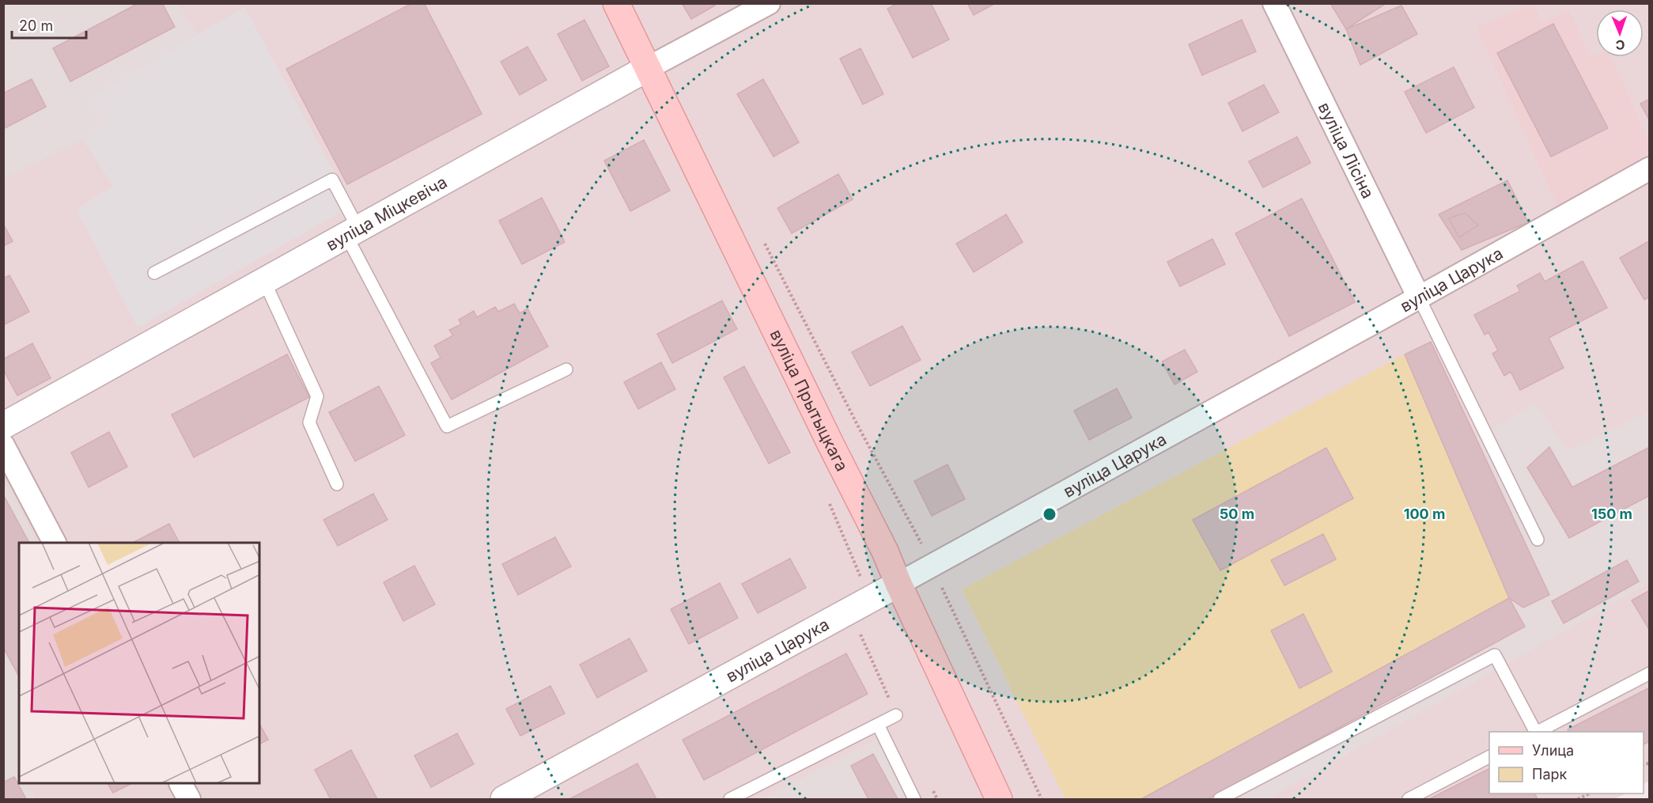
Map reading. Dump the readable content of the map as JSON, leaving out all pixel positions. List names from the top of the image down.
{
  "streets": {
    "main road": ["вуліца Прытыцкага"],
    "street": ["вуліца Лісіна", "вуліца Міцкевіча", "вуліца Царука"]
  },
  "crossings": [
    ["вуліца Лісіна", "вуліца Царука"],
    ["вуліца Міцкевіча", "вуліца Прытыцкага"],
    ["вуліца Царука", "вуліца Прытыцкага"]
  ],
  "legend": ["Улица", "Парк"],
  "scale_bar": "20 m",
  "north": "bottom",
  "rings": ["50 m", "100 m", "150 m"]
}
